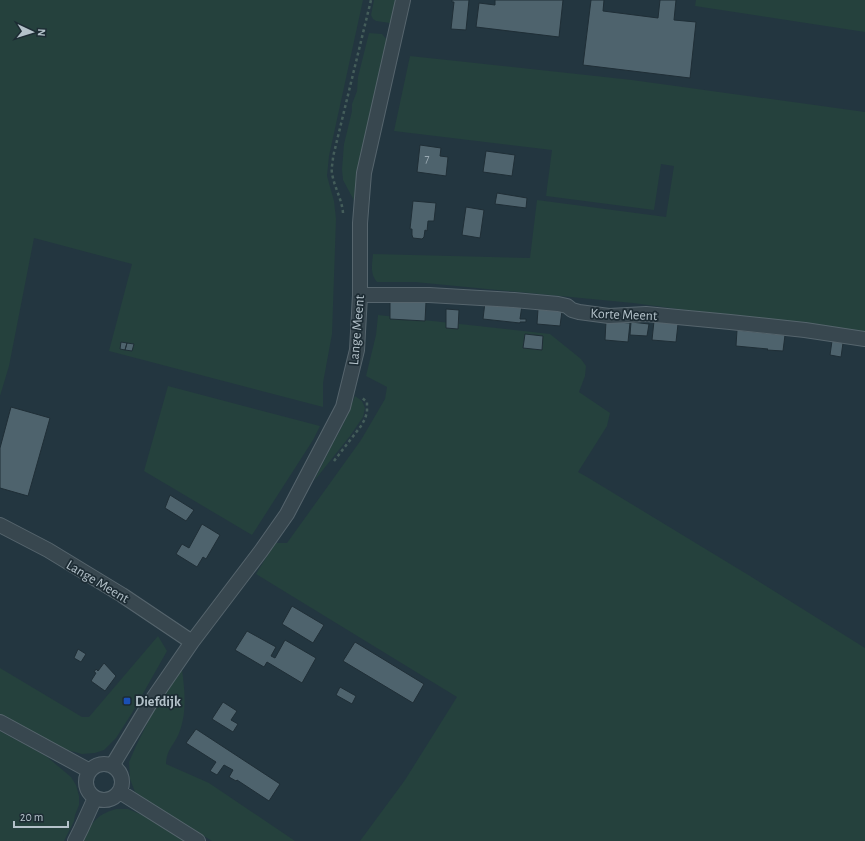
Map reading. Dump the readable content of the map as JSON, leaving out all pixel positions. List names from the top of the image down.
{
  "streets": {
    "street": ["Korte Meent", "Lange Meent"]
  },
  "crossings": [
    ["Korte Meent", "Lange Meent"]
  ],
  "places": {
    "transit": ["Diefdijk"]
  },
  "house_numbers": ["7"],
  "scale_bar": "20 m",
  "north": "right"
}
